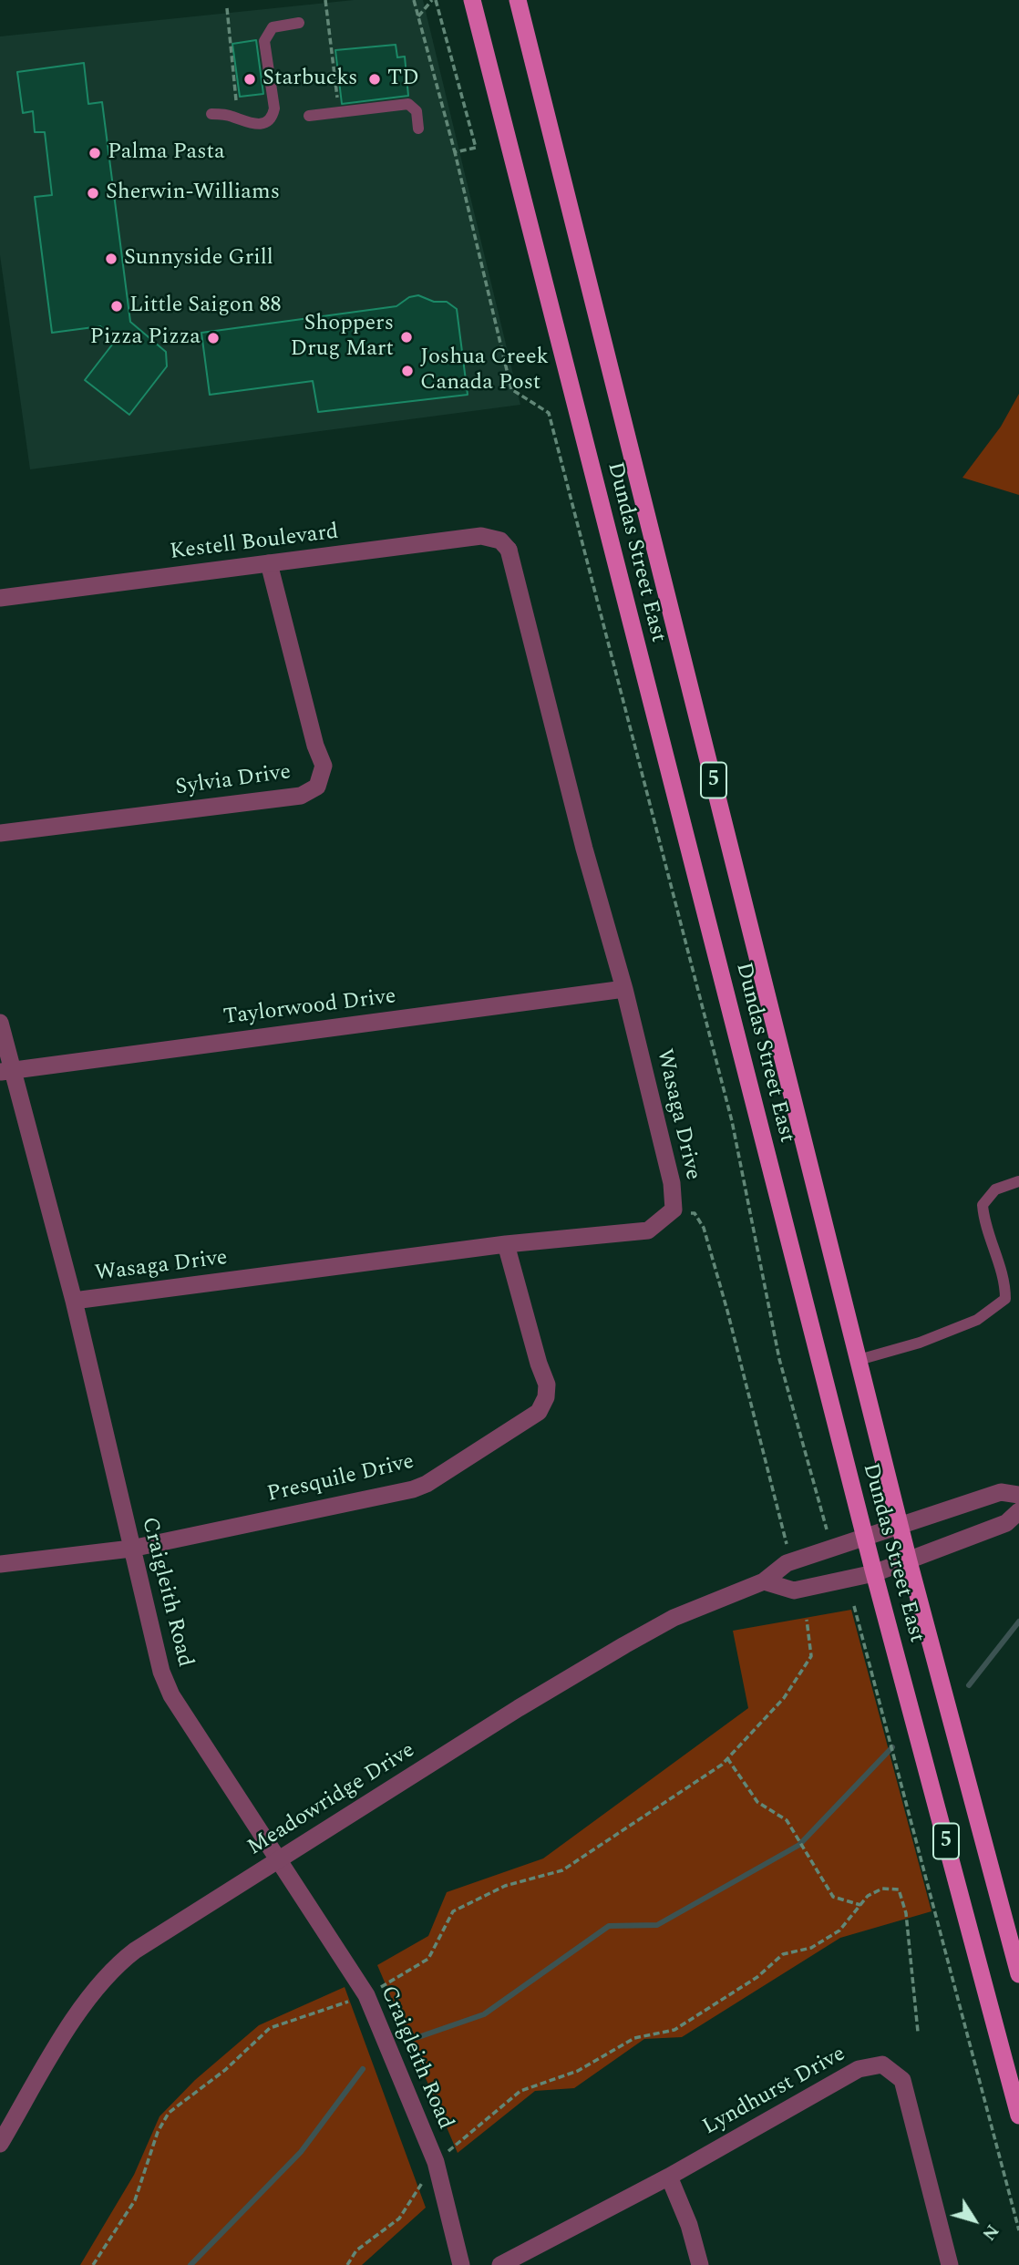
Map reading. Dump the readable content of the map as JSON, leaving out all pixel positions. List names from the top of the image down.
{
  "streets": {
    "main road": ["Dundas Street East", "5"],
    "street": [
      "Kestell Boulevard",
      "Sylvia Drive",
      "Taylorwood Drive",
      "Wasaga Drive",
      "Presquile Drive",
      "Craigleith Road",
      "Meadowridge Drive",
      "Lyndhurst Drive"
    ]
  },
  "crossings": [
    ["Kestell Boulevard", "Sylvia Drive"],
    ["Kestell Boulevard", "Wasaga Drive"],
    ["Dundas Street East", "Meadowridge Drive"],
    ["Taylorwood Drive", "Wasaga Drive"],
    ["Taylorwood Drive", "Craigleith Road"],
    ["Wasaga Drive", "Presquile Drive"],
    ["Wasaga Drive", "Craigleith Road"],
    ["Presquile Drive", "Craigleith Road"],
    ["Craigleith Road", "Meadowridge Drive"]
  ],
  "places": [
    "Starbucks",
    "TD",
    "Palma Pasta",
    "Sherwin-Williams",
    "Sunnyside Grill",
    "Little Saigon 88",
    "Shoppers Drug Mart",
    "Pizza Pizza",
    "Joshua Creek Canada Post"
  ],
  "north": "bottom right"
}
